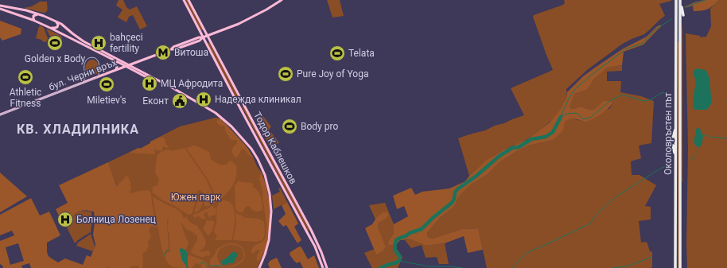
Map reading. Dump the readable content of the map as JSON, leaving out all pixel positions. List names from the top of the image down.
{
  "streets": {
    "highway": ["Околовръстен път"],
    "main road": ["бул. Черни връх", "Тодор Каблешков"]
  },
  "crossings": [
    ["бул. Черни връх", "Тодор Каблешков"]
  ],
  "districts": ["КВ. ХЛАДИЛНИКА"],
  "parks": ["Южен парк"],
  "places": {
    "sports": [
      "Golden x Body",
      "Telata",
      "Pure Joy of Yoga",
      "Athletic Fitness",
      "Miletiev's",
      "Body pro"
    ],
    "hospital": [
      "bahçeci fertility",
      "МЦ Афродита",
      "Надежда клиникал",
      "Болница Лозенец"
    ],
    "metro station": ["Витоша"],
    "public building": ["Еконт"]
  }
}
